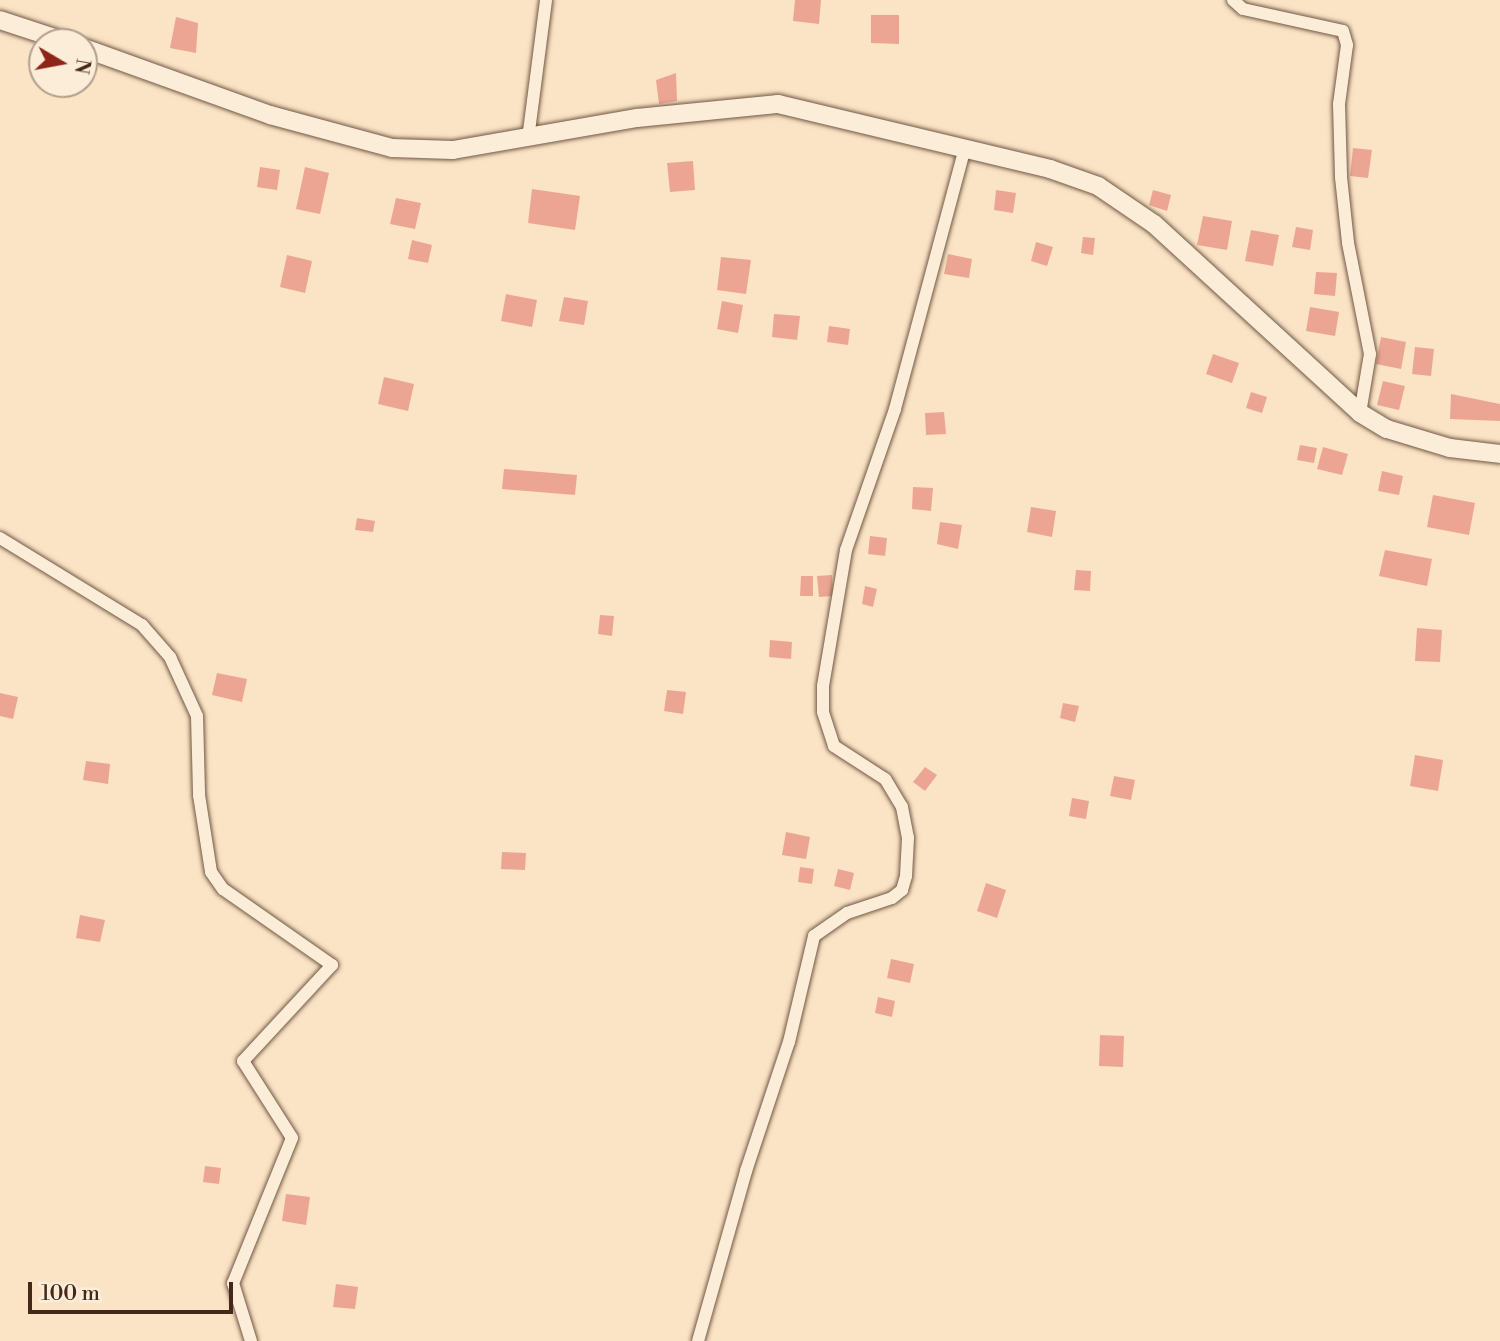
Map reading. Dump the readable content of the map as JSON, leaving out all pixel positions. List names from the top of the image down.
{
  "scale_bar": "100 m",
  "north": "right"
}
